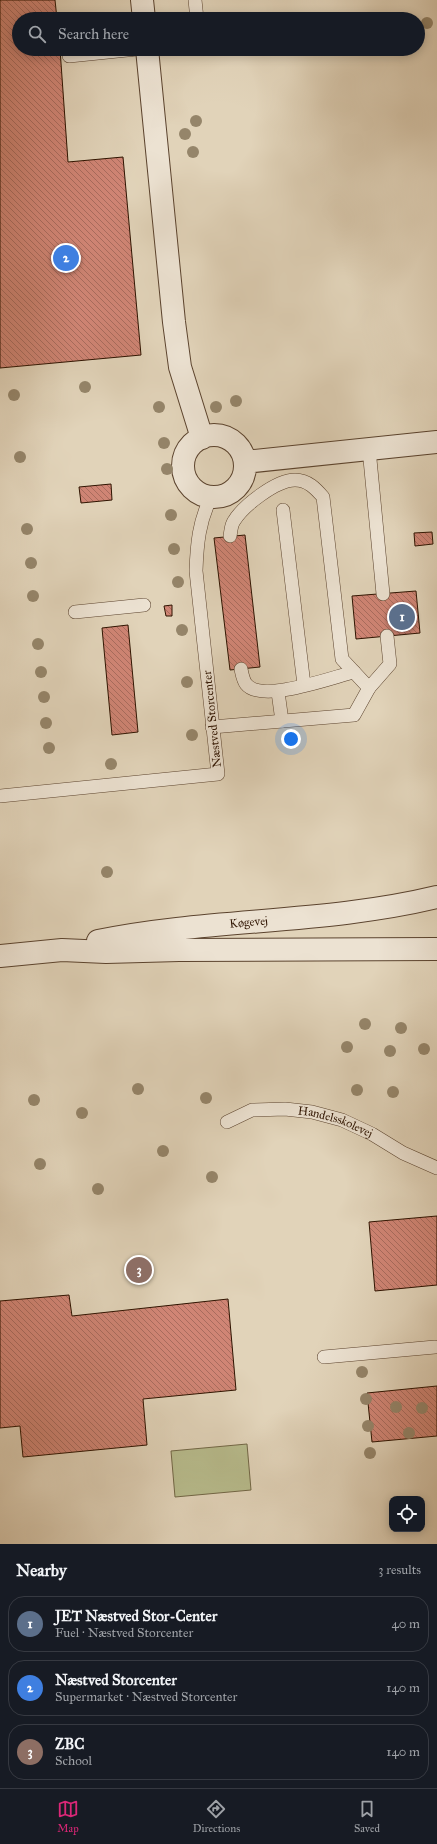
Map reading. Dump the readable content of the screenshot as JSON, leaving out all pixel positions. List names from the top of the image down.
{
  "streets": {
    "street": ["Køgevej"],
    "lane": ["Næstved Storcenter", "Handelsskolevej"]
  },
  "page": {
    "search": "Search here",
    "pins": ["2", "1", "3"],
    "heading": ["Nearby", "3 results"],
    "list": [
      {
        "mark": "1",
        "name": "JET Næstved Stor-Center",
        "note": "Fuel · Næstved Storcenter",
        "value": "40 m"
      },
      {
        "mark": "2",
        "name": "Næstved Storcenter",
        "note": "Supermarket · Næstved Storcenter",
        "value": "140 m"
      },
      {
        "mark": "3",
        "name": "ZBC",
        "note": "School",
        "value": "140 m"
      }
    ],
    "nav": ["Map", "Directions", "Saved"]
  }
}
